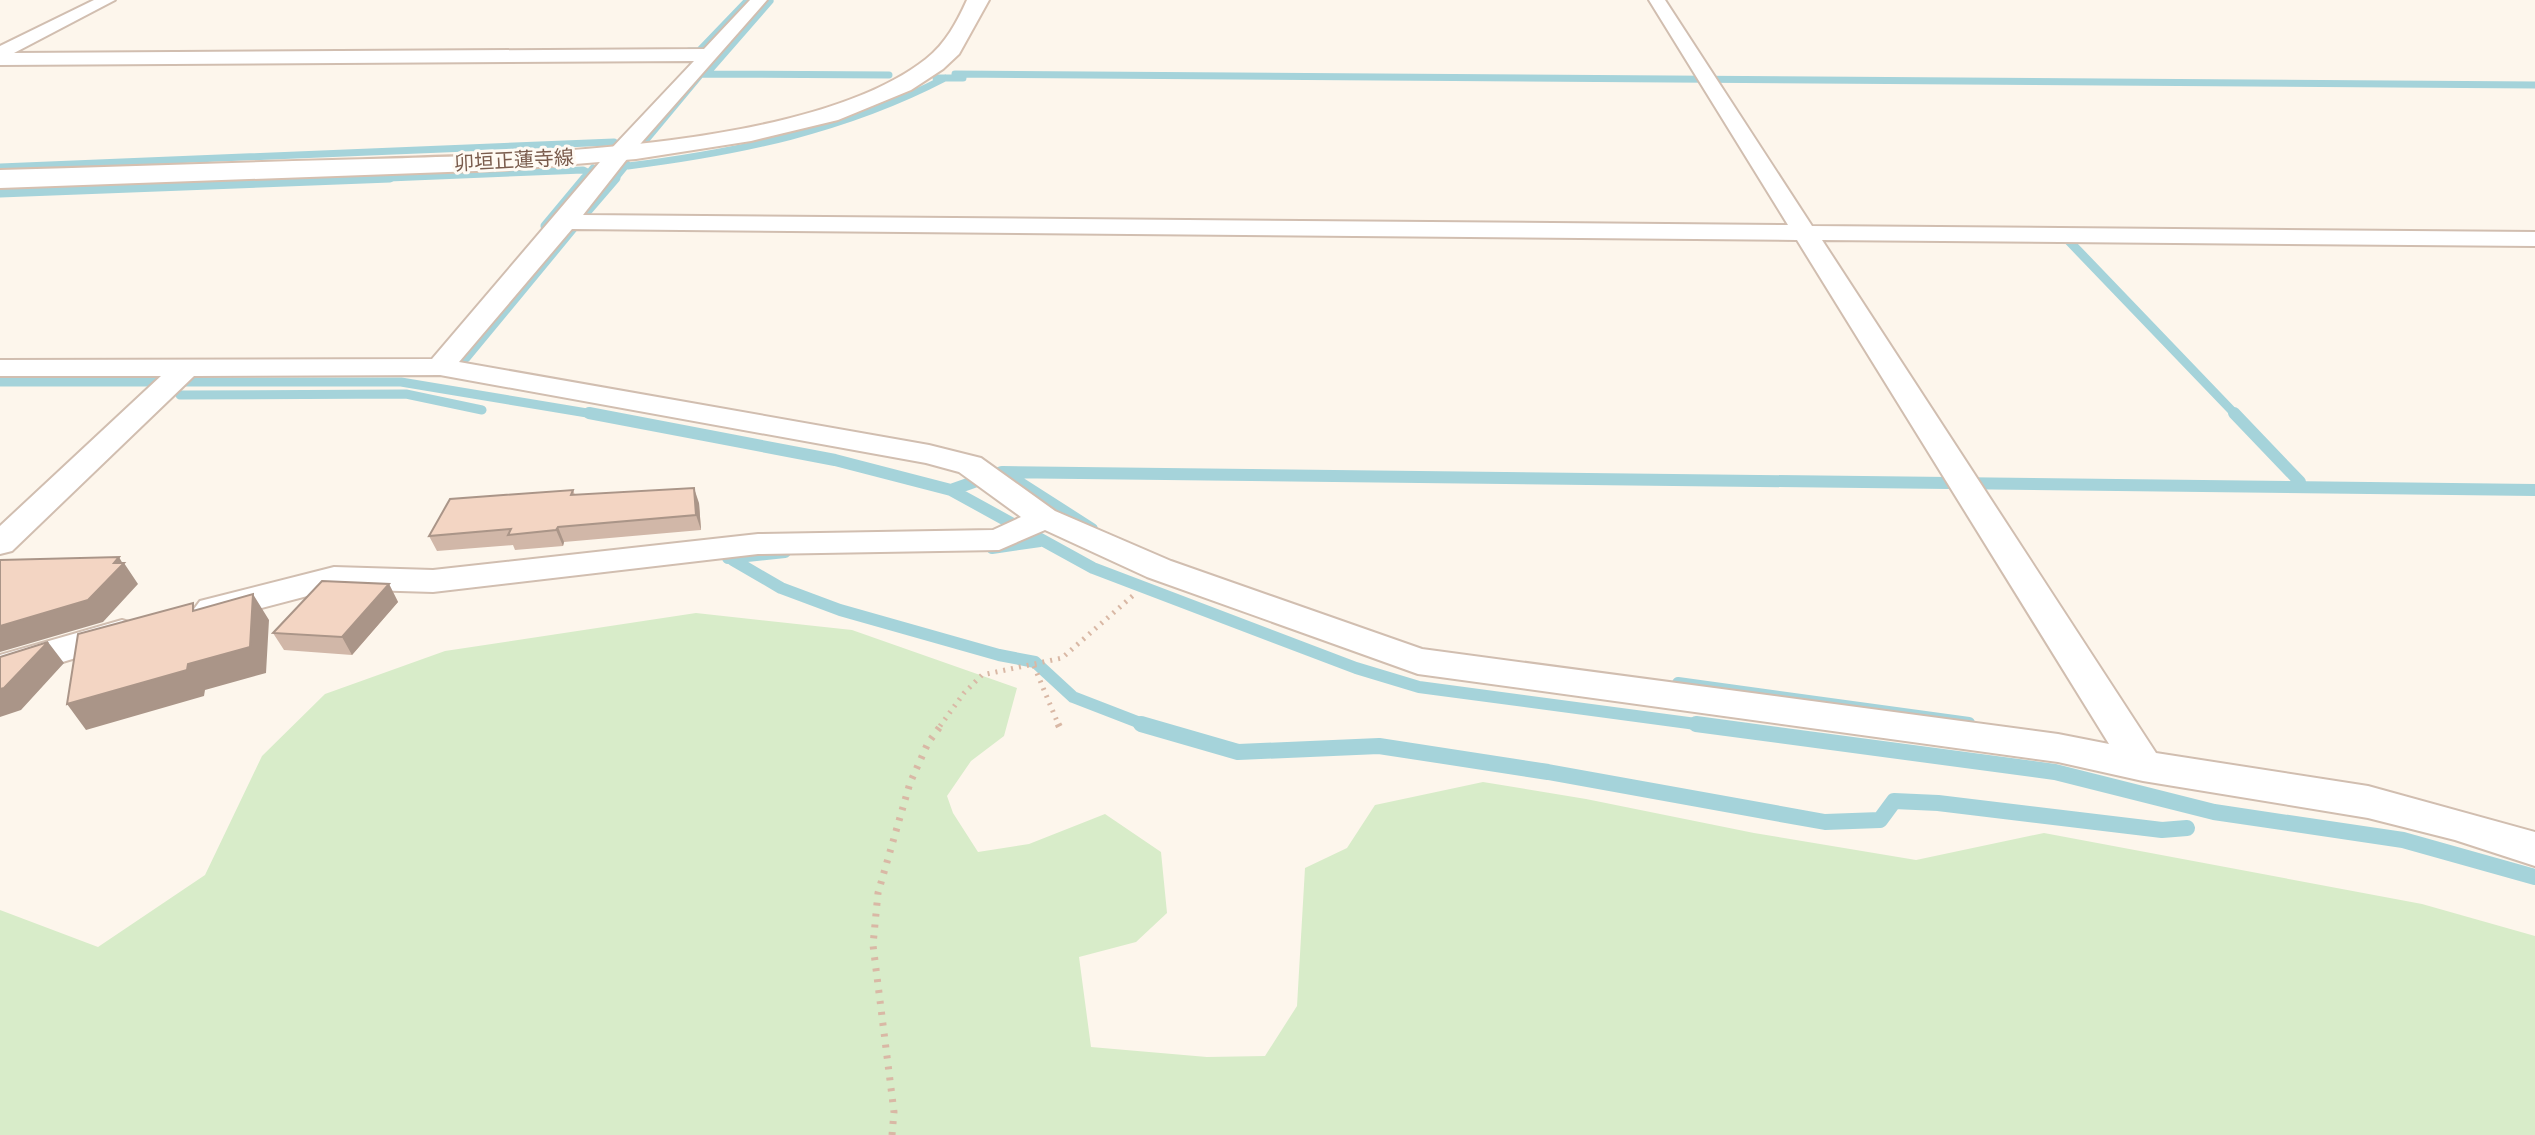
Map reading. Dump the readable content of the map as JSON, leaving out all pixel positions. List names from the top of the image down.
{
  "streets": {
    "main road": ["卯垣正蓮寺線"]
  }
}
